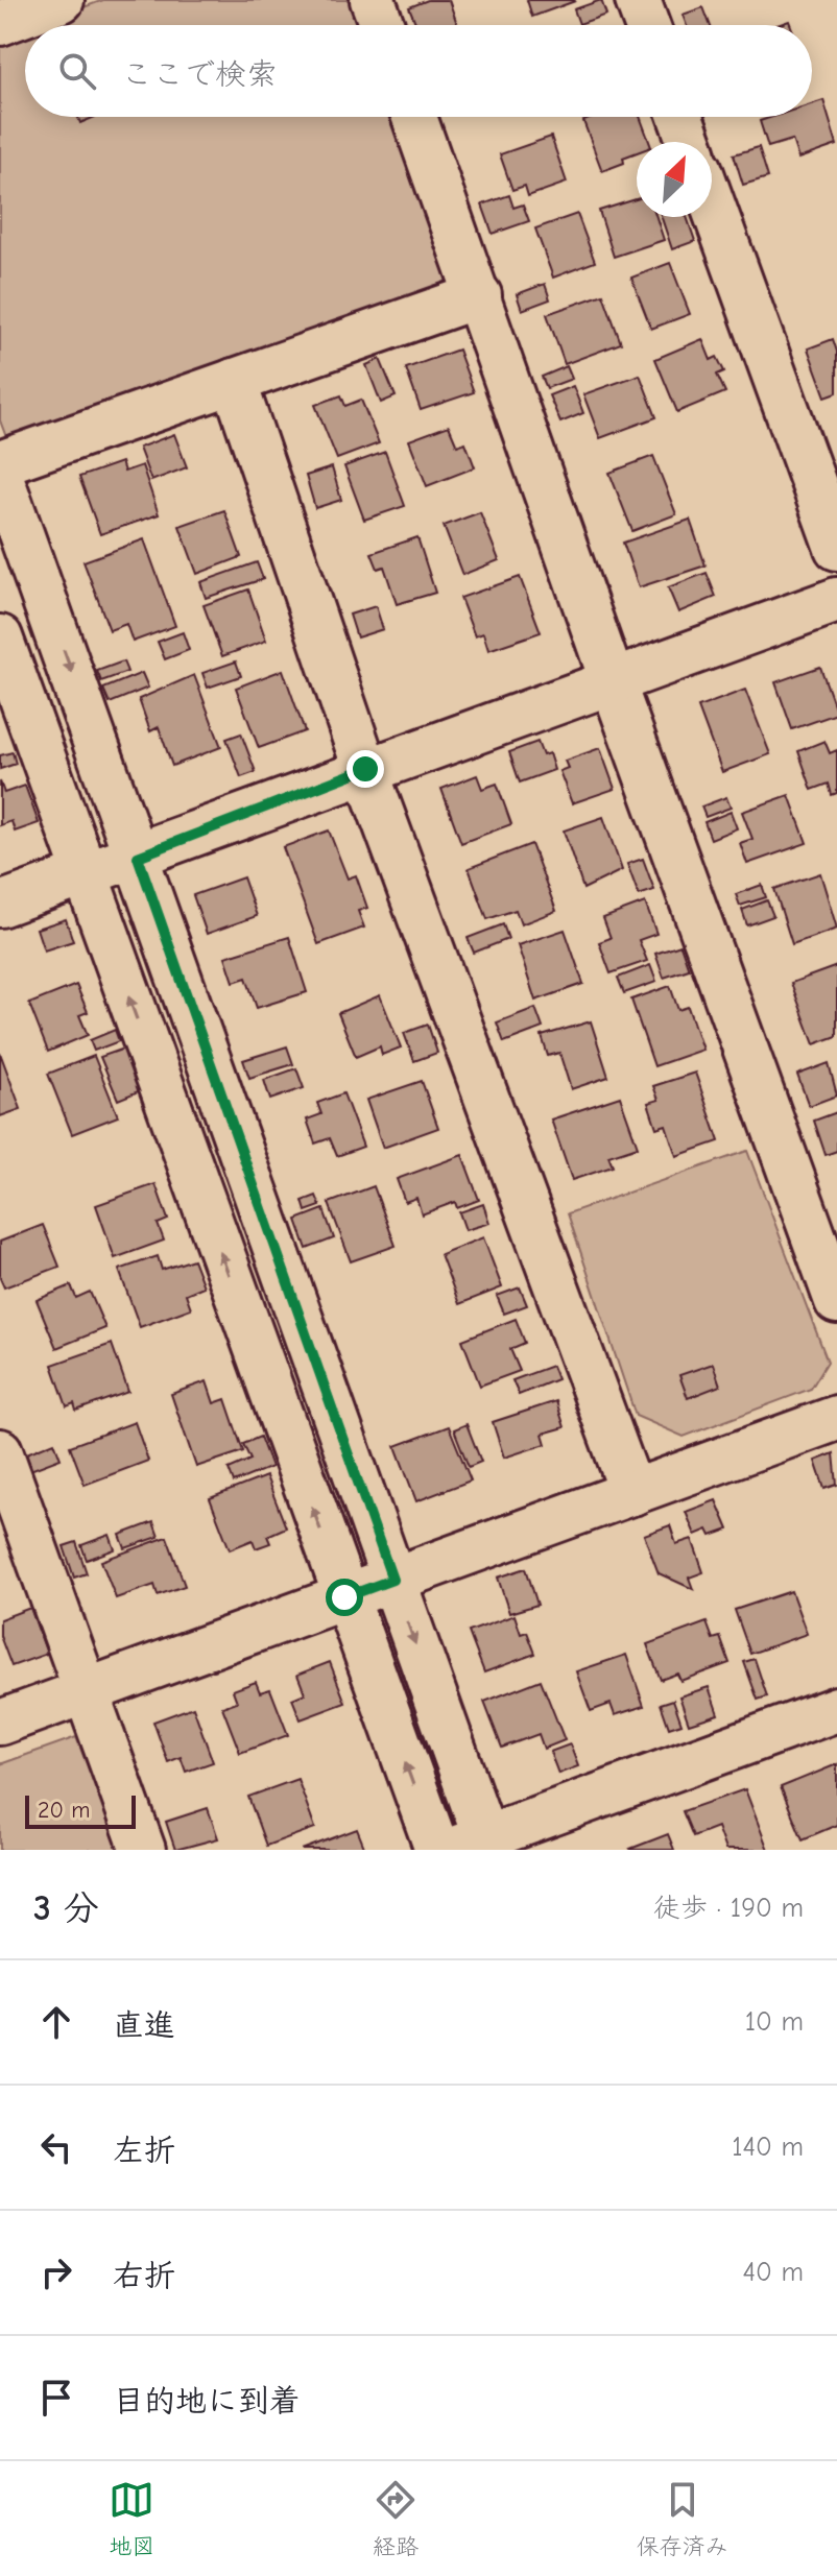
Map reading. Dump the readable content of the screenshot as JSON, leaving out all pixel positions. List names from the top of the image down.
{
  "scale_bar": "20 m",
  "north": "top right",
  "page": {
    "search": "ここで検索",
    "scale": "20 m",
    "heading": ["3 分", "徒歩 · 190 m"],
    "list": [
      ["直進", "10 m"],
      ["左折", "140 m"],
      ["右折", "40 m"],
      "目的地に到着"
    ],
    "nav": ["地図", "経路", "保存済み"]
  }
}
